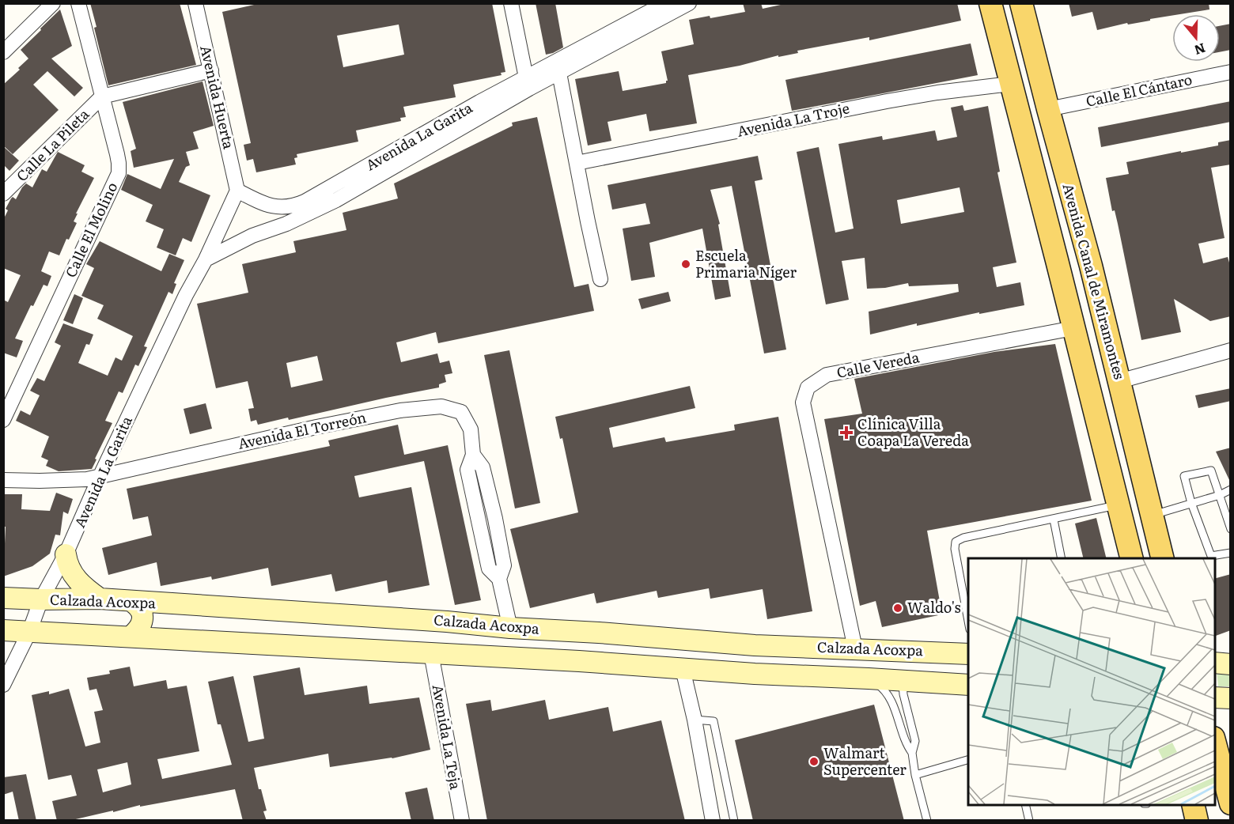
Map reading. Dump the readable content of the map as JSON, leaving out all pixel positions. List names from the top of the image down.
{
  "streets": {
    "main road": ["Avenida Canal de Miramontes", "Calzada Acoxpa"],
    "street": [
      "Calle El Cántaro",
      "Avenida Huerta",
      "Avenida La Troje",
      "Avenida La Garita",
      "Calle La Pileta",
      "Calle El Molino",
      "Calle Vereda",
      "Avenida El Torreón",
      "Avenida La Teja"
    ]
  },
  "crossings": [
    ["Calle El Cántaro", "Avenida Canal de Miramontes"],
    ["Avenida Huerta", "Avenida La Garita"],
    ["Avenida La Troje", "Avenida Canal de Miramontes"],
    ["Avenida La Garita", "Avenida El Torreón"],
    ["Avenida La Garita", "Calzada Acoxpa"],
    ["Calle La Pileta", "Calle El Molino"],
    ["Avenida Canal de Miramontes", "Calle Vereda"],
    ["Calle Vereda", "Calzada Acoxpa"],
    ["Avenida El Torreón", "Calzada Acoxpa"],
    ["Calzada Acoxpa", "Avenida La Teja"]
  ],
  "places": {
    "other": ["Escuela Primaria Níger", "Waldo's", "Walmart Supercenter"],
    "health": ["Clínica Villa Coapa La Vereda"]
  },
  "north": "bottom"
}
